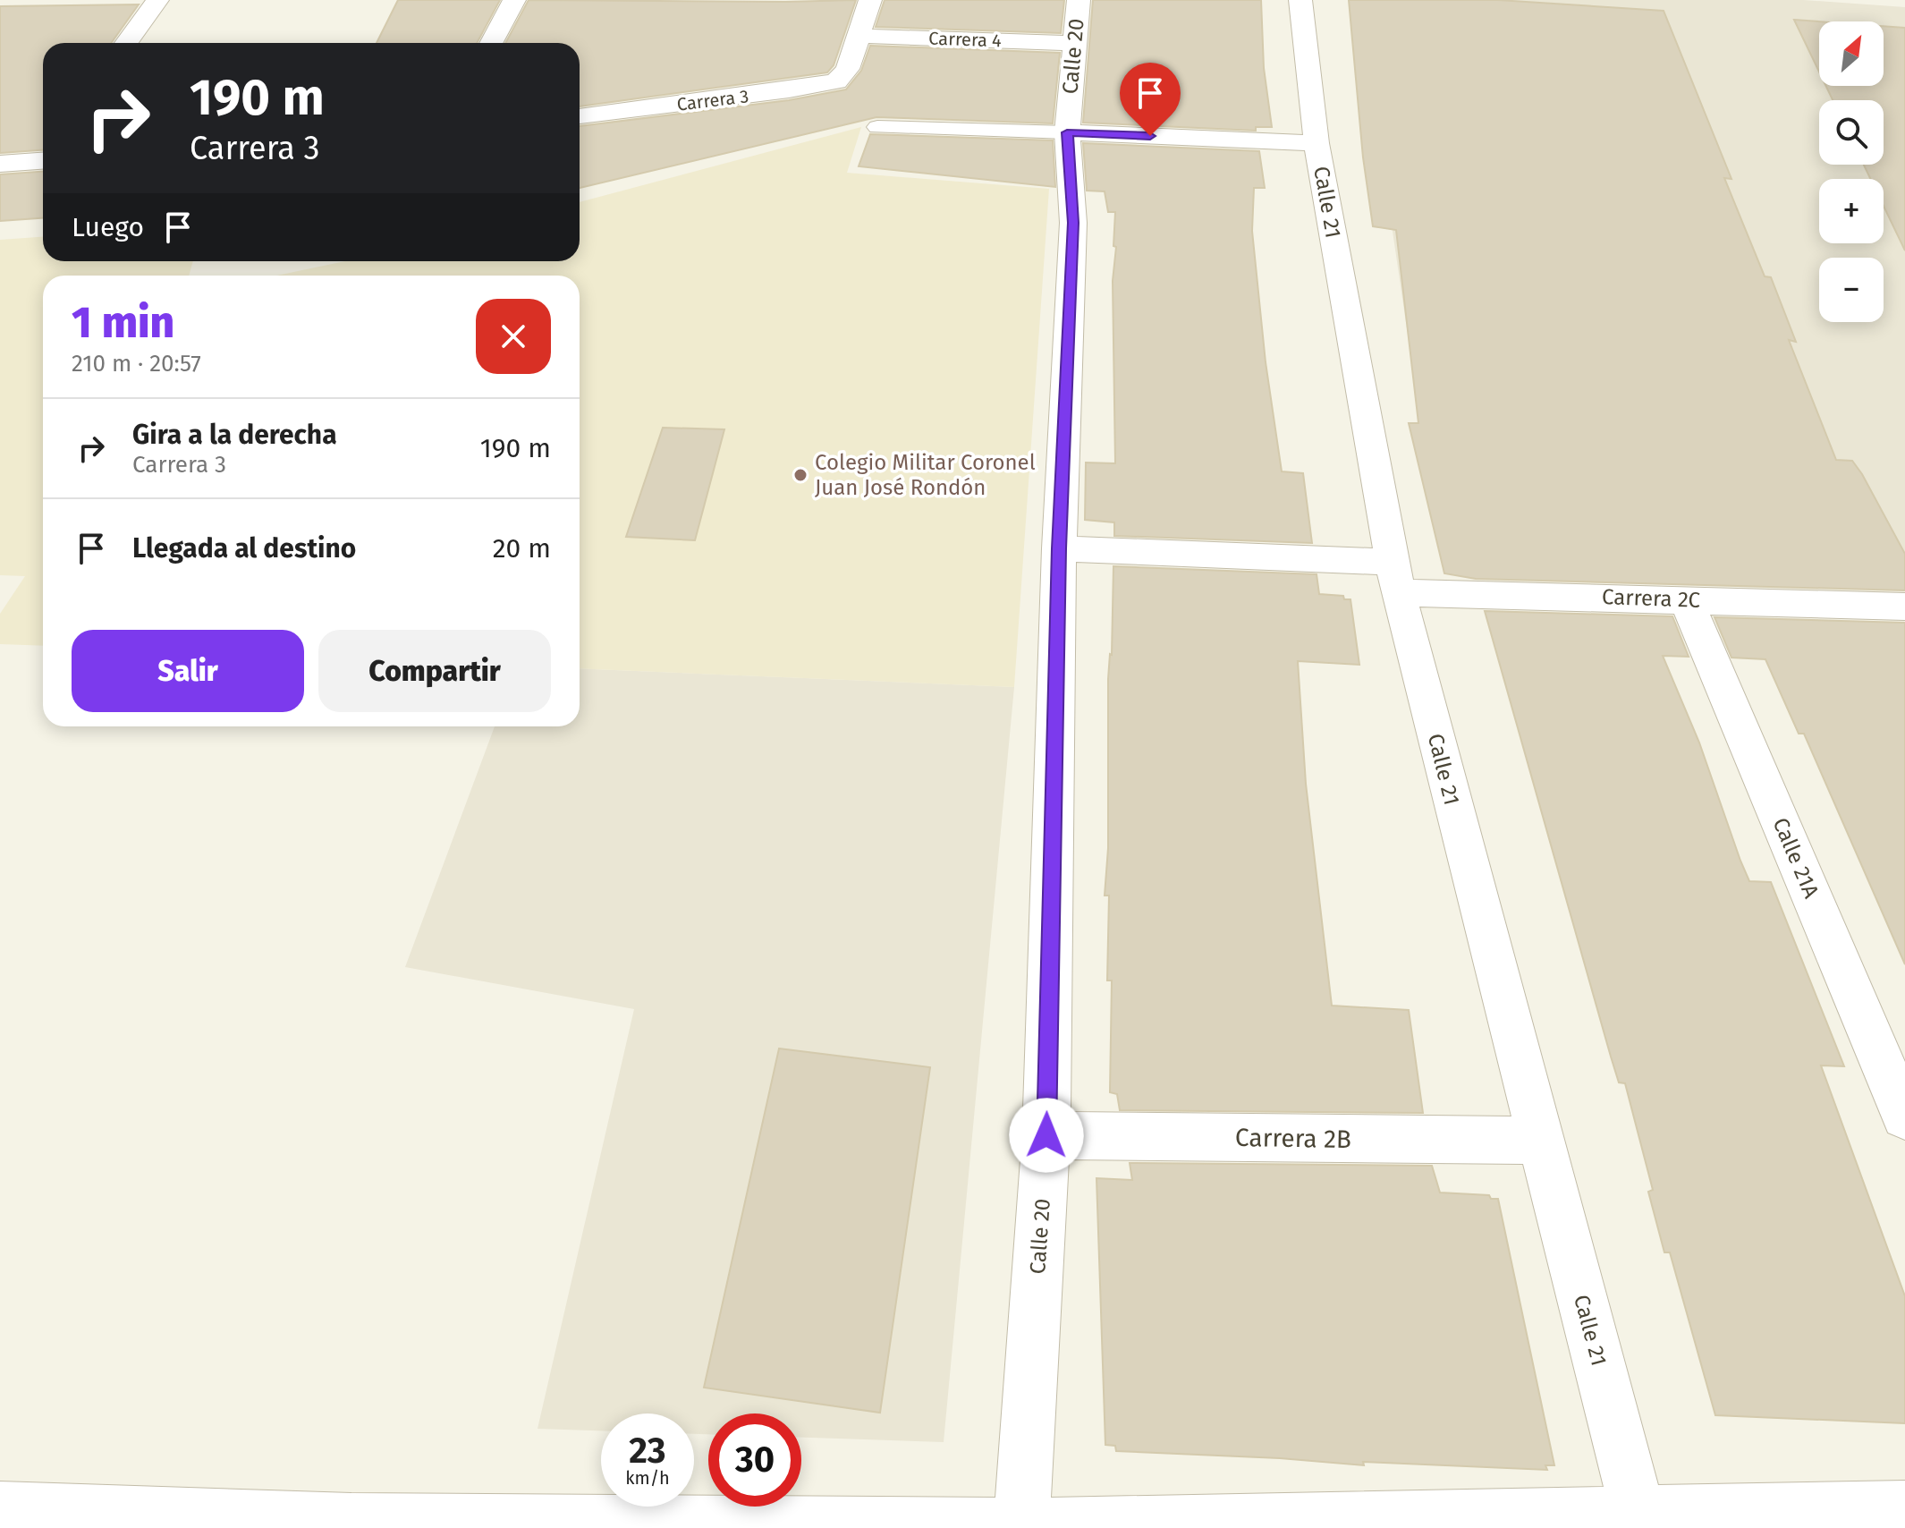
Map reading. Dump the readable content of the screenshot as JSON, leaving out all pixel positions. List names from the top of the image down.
{
  "streets": {
    "street": [
      "Carrera 4",
      "Calle 20",
      "Carrera 3",
      "Calle 21",
      "Carrera 2C",
      "Calle 21A",
      "Carrera 2B"
    ]
  },
  "crossings": [
    ["Carrera 4", "Calle 20"],
    ["Carrera 4", "Carrera 3"],
    ["Calle 20", "Carrera 2C"],
    ["Calle 20", "Carrera 2B"],
    ["Calle 21", "Carrera 2C"],
    ["Calle 21", "Carrera 2B"],
    ["Carrera 2C", "Calle 21A"]
  ],
  "places": ["Colegio Militar Coronel Juan José Rondón"],
  "north": "top right",
  "page": {
    "map_buttons": ["+", "−"],
    "turn": ["190 m", "Carrera 3"],
    "then": "Luego",
    "heading": ["1 min", "210 m · 20:57"],
    "list": [
      {
        "name": "Gira a la derecha",
        "note": "Carrera 3",
        "value": "190 m"
      },
      {
        "name": "Llegada al destino",
        "value": "20 m"
      }
    ],
    "buttons": ["Salir", "Compartir"],
    "speed": "23 km/h",
    "limit": "30"
  }
}
